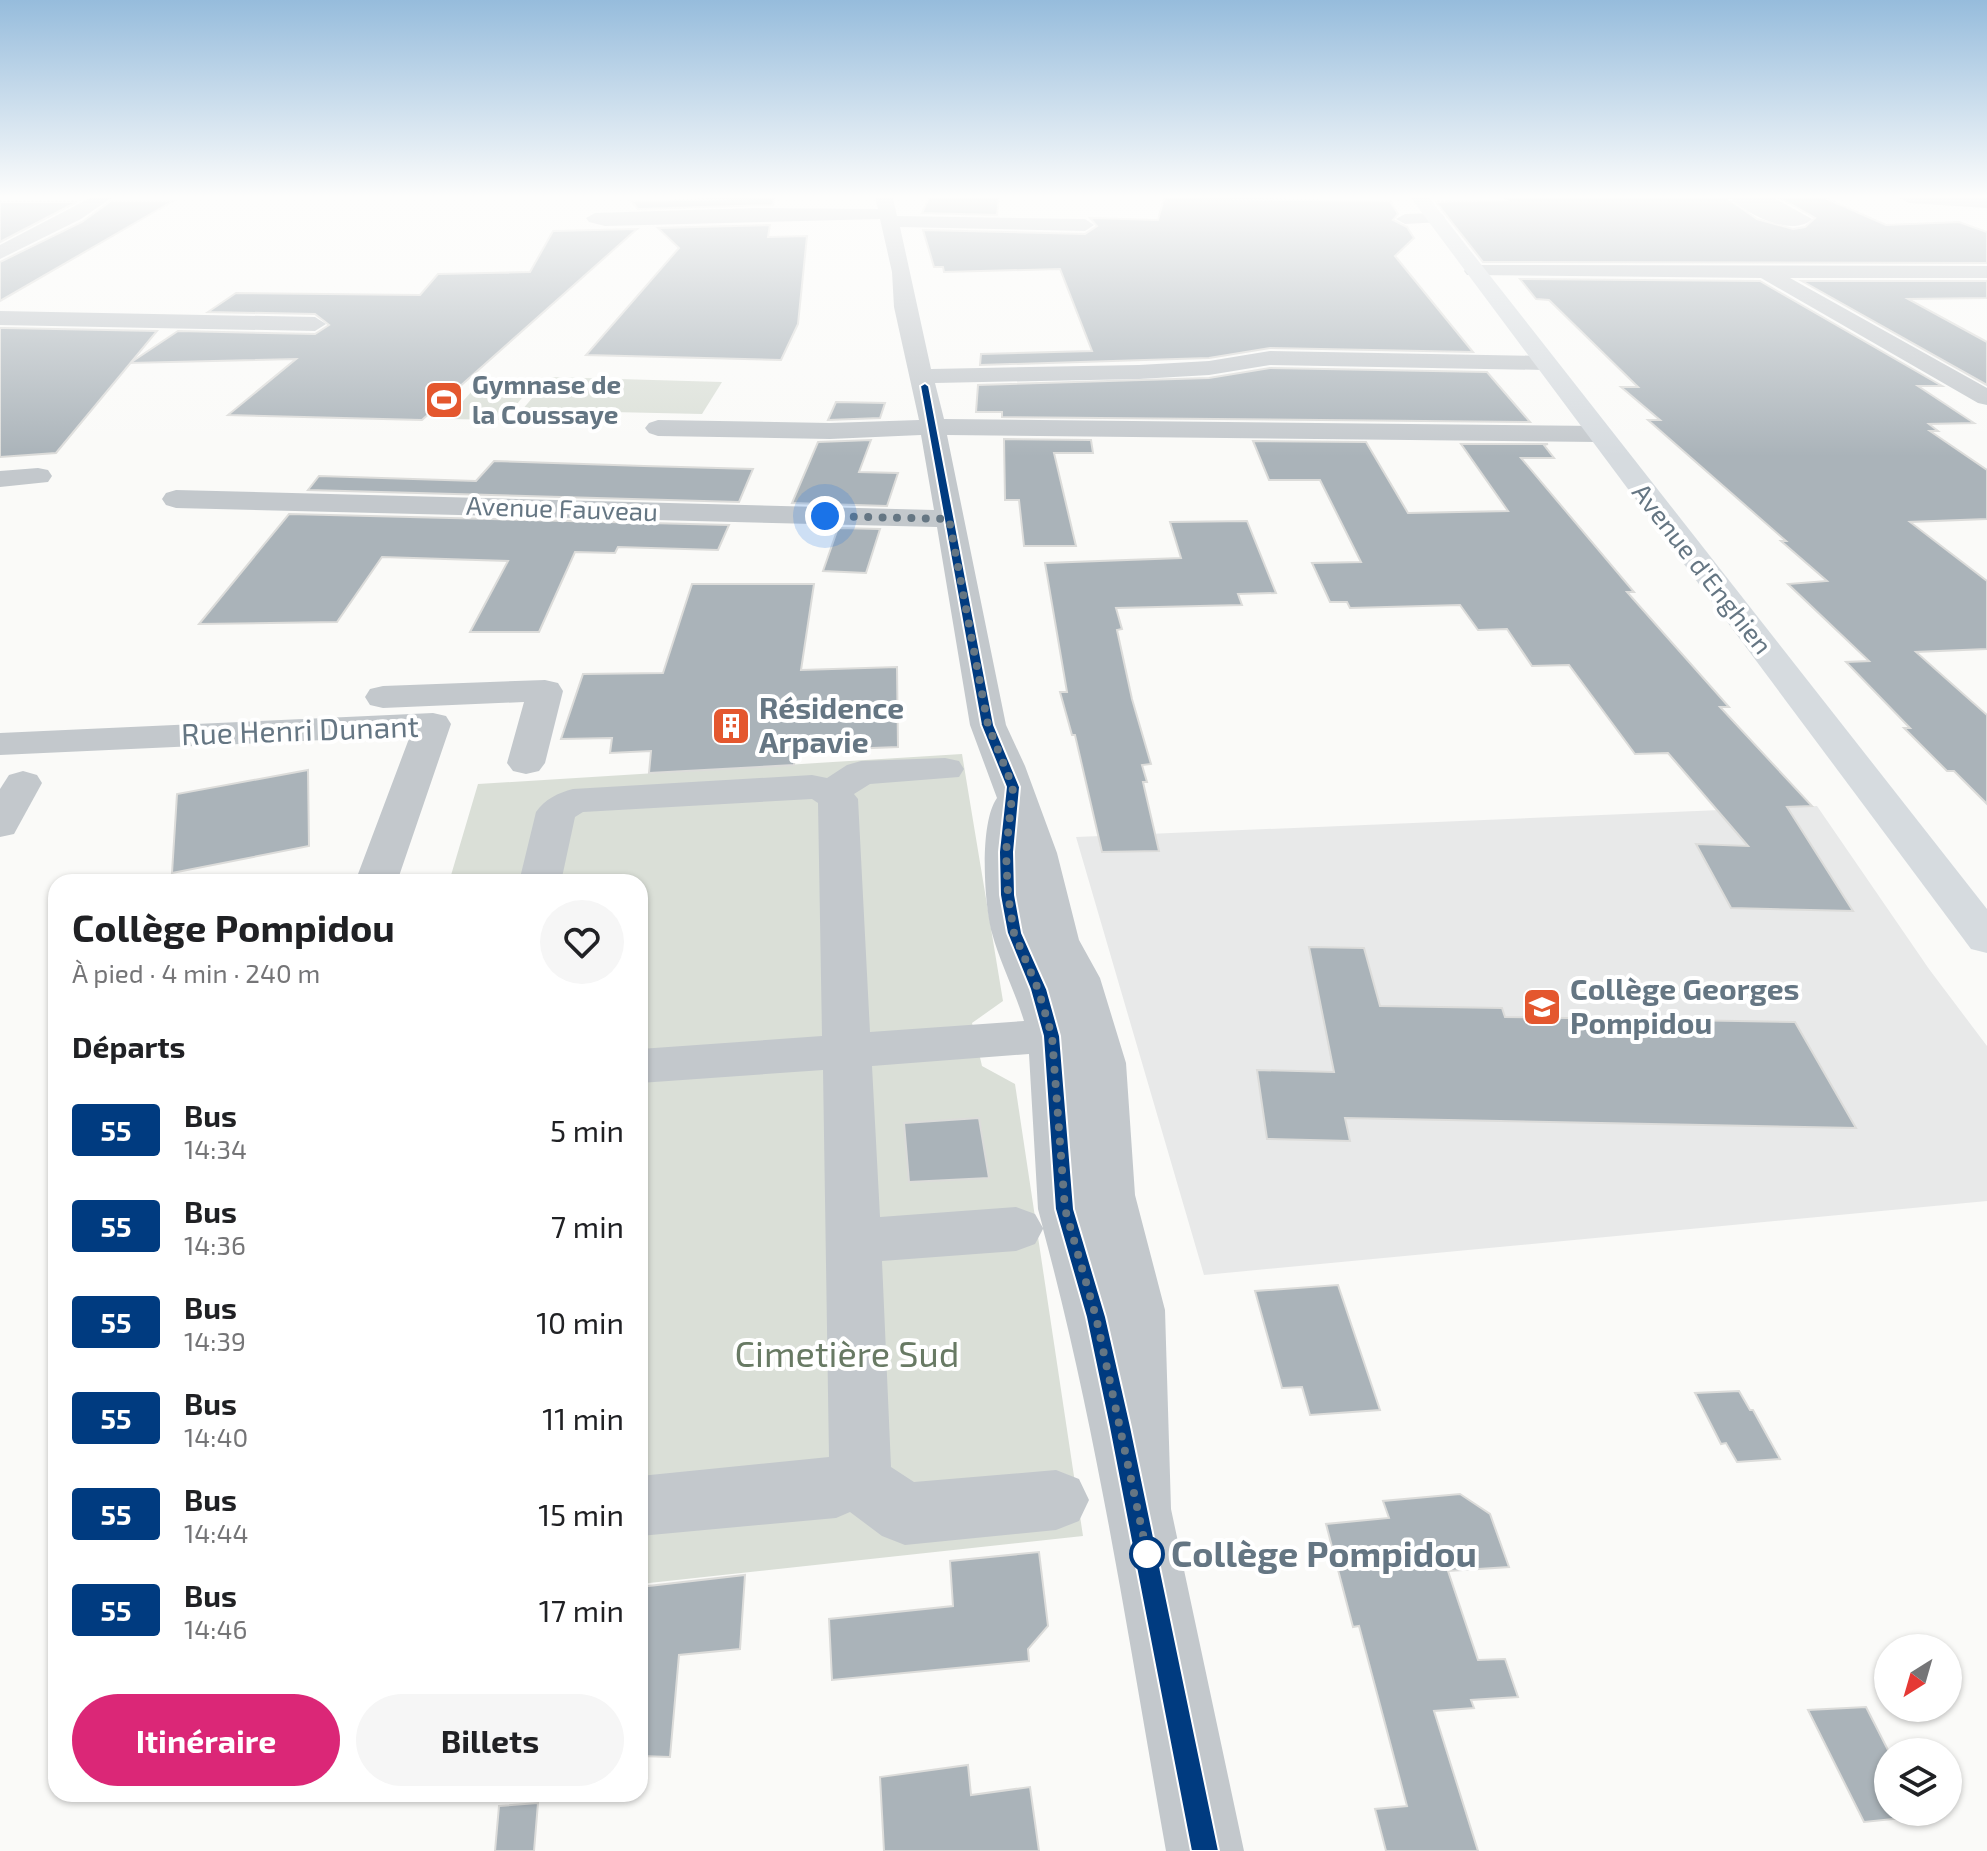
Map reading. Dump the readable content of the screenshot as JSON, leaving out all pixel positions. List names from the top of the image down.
{
  "streets": {
    "main road": ["Avenue d'Enghien"],
    "street": ["Avenue Fauveau", "Rue Henri Dunant"]
  },
  "parks": ["Cimetière Sud"],
  "places": {
    "sports": ["Gymnase de la Coussaye"],
    "building": ["Résidence Arpavie"],
    "school or university": ["Collège Georges Pompidou"],
    "other": ["Collège Pompidou"]
  },
  "lines": ["bus line 55"],
  "north": "bottom left",
  "page": {
    "heading": [
      ["Collège Pompidou", "À pied · 4 min · 240 m"],
      "Départs"
    ],
    "list": [
      {
        "mark": "55",
        "name": "Bus",
        "note": "14:34",
        "value": "5 min"
      },
      {
        "mark": "55",
        "name": "Bus",
        "note": "14:36",
        "value": "7 min"
      },
      {
        "mark": "55",
        "name": "Bus",
        "note": "14:39",
        "value": "10 min"
      },
      {
        "mark": "55",
        "name": "Bus",
        "note": "14:40",
        "value": "11 min"
      },
      {
        "mark": "55",
        "name": "Bus",
        "note": "14:44",
        "value": "15 min"
      },
      {
        "mark": "55",
        "name": "Bus",
        "note": "14:46",
        "value": "17 min"
      }
    ],
    "buttons": ["Itinéraire", "Billets"]
  }
}
